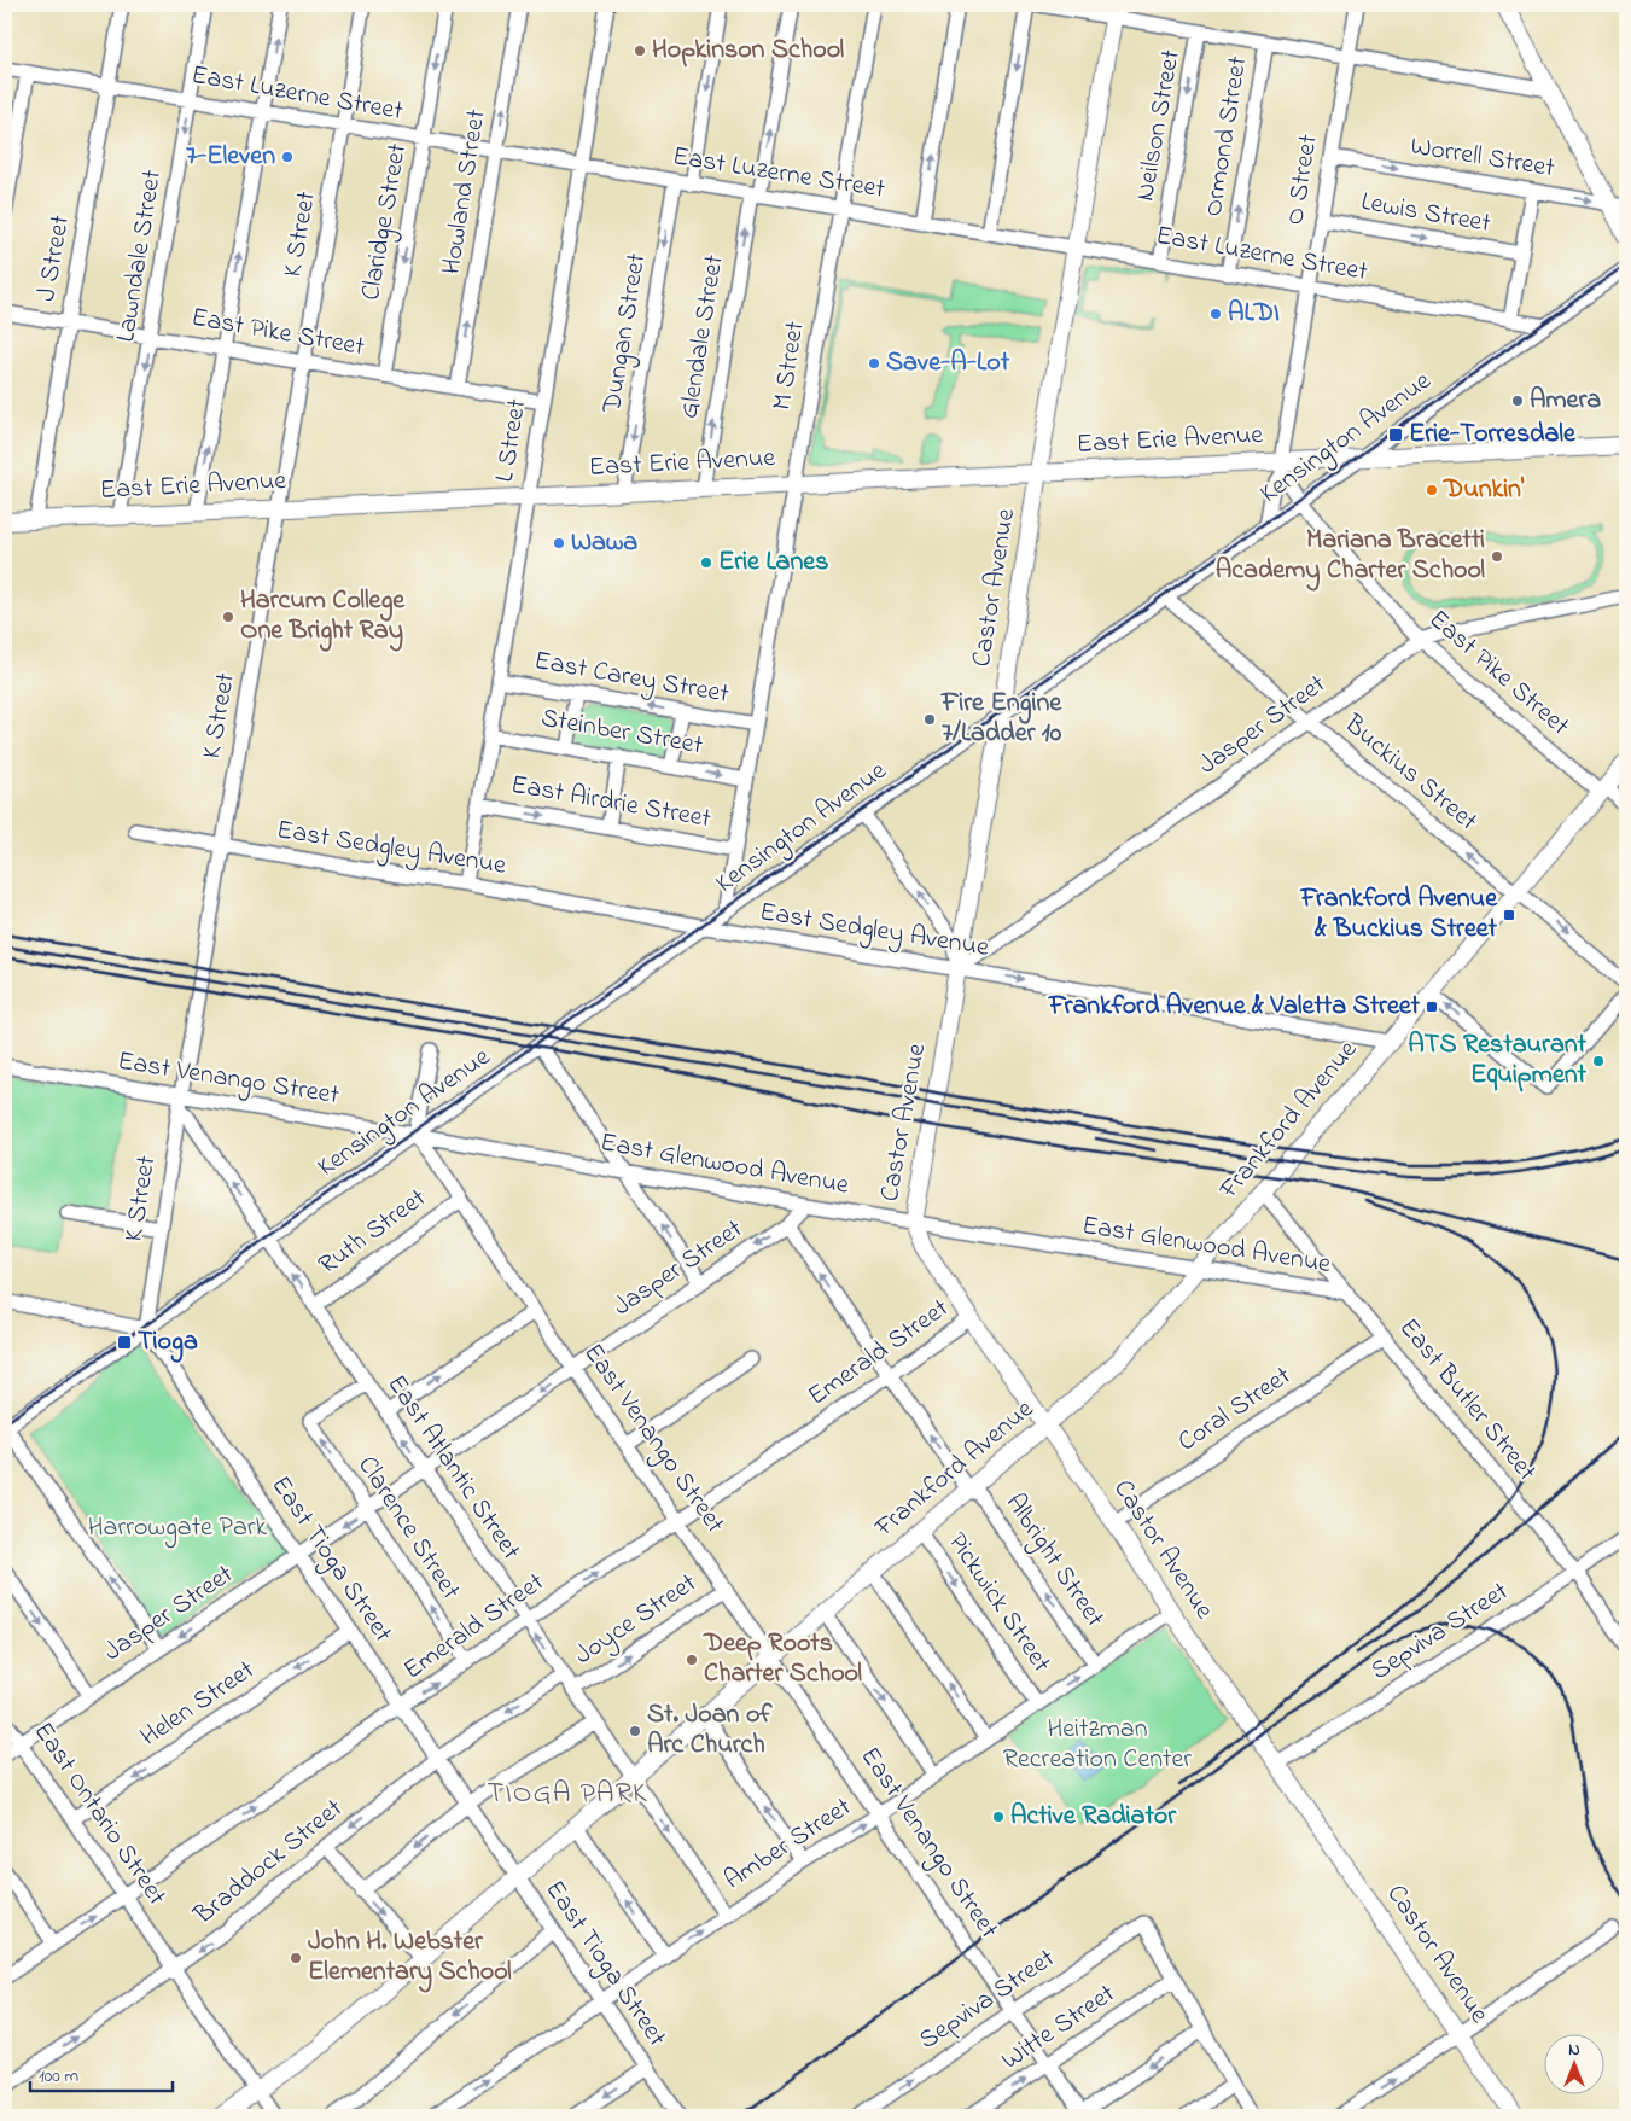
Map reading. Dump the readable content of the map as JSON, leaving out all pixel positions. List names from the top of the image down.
{
  "streets": {
    "main road": ["East Erie Avenue", "Castor Avenue", "Frankford Avenue"],
    "street": [
      "East Luzerne Street",
      "Neilson Street",
      "Ormond Street",
      "Worrell Street",
      "O Street",
      "Howland Street",
      "Lewis Street",
      "Claridge Street",
      "K Street",
      "Lawndale Street",
      "J Street",
      "East Pike Street",
      "Dungan Street",
      "Glendale Street",
      "M Street",
      "Kensington Avenue",
      "L Street",
      "East Carey Street",
      "Jasper Street",
      "Steinber Street",
      "Buckius Street",
      "East Airdrie Street",
      "East Sedgley Avenue",
      "East Venango Street",
      "East Glenwood Avenue",
      "Ruth Street",
      "Emerald Street",
      "East Butler Street",
      "Coral Street",
      "East Atlantic Street",
      "Clarence Street",
      "East Tioga Street",
      "Albright Street",
      "Pickwick Street",
      "Joyce Street",
      "Sepviva Street",
      "Helen Street",
      "East Ontario Street",
      "Amber Street",
      "Braddock Street",
      "Witte Street"
    ]
  },
  "crossings": [
    ["East Luzerne Street", "Neilson Street"],
    ["East Luzerne Street", "Ormond Street"],
    ["East Luzerne Street", "O Street"],
    ["East Luzerne Street", "Howland Street"],
    ["East Luzerne Street", "Claridge Street"],
    ["East Luzerne Street", "K Street"],
    ["East Luzerne Street", "Lawndale Street"],
    ["East Luzerne Street", "J Street"],
    ["East Luzerne Street", "Dungan Street"],
    ["East Luzerne Street", "Glendale Street"],
    ["East Luzerne Street", "M Street"],
    ["East Luzerne Street", "Kensington Avenue"],
    ["East Luzerne Street", "L Street"],
    ["East Luzerne Street", "Castor Avenue"],
    ["Worrell Street", "O Street"],
    ["O Street", "Lewis Street"],
    ["O Street", "Kensington Avenue"],
    ["O Street", "East Erie Avenue"],
    ["Howland Street", "East Pike Street"],
    ["Claridge Street", "East Pike Street"],
    ["K Street", "East Pike Street"],
    ["K Street", "Kensington Avenue"],
    ["K Street", "East Erie Avenue"],
    ["K Street", "East Sedgley Avenue"],
    ["K Street", "East Venango Street"],
    ["K Street", "East Atlantic Street"],
    ["K Street", "East Tioga Street"],
    ["Lawndale Street", "East Pike Street"],
    ["Lawndale Street", "East Erie Avenue"],
    ["J Street", "East Pike Street"],
    ["J Street", "East Erie Avenue"],
    ["East Pike Street", "Kensington Avenue"],
    ["East Pike Street", "L Street"],
    ["East Pike Street", "Jasper Street"],
    ["East Pike Street", "Frankford Avenue"],
    ["Dungan Street", "East Erie Avenue"],
    ["Glendale Street", "East Erie Avenue"],
    ["M Street", "Kensington Avenue"],
    ["M Street", "East Erie Avenue"],
    ["M Street", "East Carey Street"],
    ["M Street", "Steinber Street"],
    ["M Street", "East Airdrie Street"],
    ["Kensington Avenue", "East Erie Avenue"],
    ["Kensington Avenue", "Castor Avenue"],
    ["Kensington Avenue", "Buckius Street"],
    ["Kensington Avenue", "East Sedgley Avenue"],
    ["Kensington Avenue", "East Venango Street"],
    ["Kensington Avenue", "East Glenwood Avenue"],
    ["Kensington Avenue", "East Atlantic Street"],
    ["Kensington Avenue", "East Tioga Street"],
    ["L Street", "East Erie Avenue"],
    ["L Street", "East Carey Street"],
    ["L Street", "Steinber Street"],
    ["L Street", "East Airdrie Street"],
    ["L Street", "East Sedgley Avenue"],
    ["East Erie Avenue", "Castor Avenue"],
    ["Castor Avenue", "Jasper Street"],
    ["Castor Avenue", "East Sedgley Avenue"],
    ["Castor Avenue", "Frankford Avenue"],
    ["Castor Avenue", "East Glenwood Avenue"],
    ["Castor Avenue", "Emerald Street"],
    ["Castor Avenue", "Coral Street"],
    ["Castor Avenue", "Sepviva Street"],
    ["Castor Avenue", "Amber Street"],
    ["Jasper Street", "Buckius Street"],
    ["Jasper Street", "East Sedgley Avenue"],
    ["Jasper Street", "East Venango Street"],
    ["Jasper Street", "East Glenwood Avenue"],
    ["Jasper Street", "East Atlantic Street"],
    ["Jasper Street", "Clarence Street"],
    ["Jasper Street", "East Tioga Street"],
    ["Jasper Street", "Albright Street"],
    ["Jasper Street", "East Ontario Street"],
    ["Buckius Street", "Frankford Avenue"],
    ["East Sedgley Avenue", "Frankford Avenue"],
    ["East Venango Street", "Frankford Avenue"],
    ["East Venango Street", "East Glenwood Avenue"],
    ["East Venango Street", "Ruth Street"],
    ["East Venango Street", "Emerald Street"],
    ["East Venango Street", "East Atlantic Street"],
    ["East Venango Street", "Joyce Street"],
    ["East Venango Street", "Sepviva Street"],
    ["East Venango Street", "Amber Street"],
    ["East Venango Street", "Witte Street"],
    ["Frankford Avenue", "East Glenwood Avenue"],
    ["Frankford Avenue", "East Butler Street"],
    ["Frankford Avenue", "East Atlantic Street"],
    ["Frankford Avenue", "East Tioga Street"],
    ["Frankford Avenue", "Albright Street"],
    ["Frankford Avenue", "Pickwick Street"],
    ["Frankford Avenue", "East Ontario Street"],
    ["East Glenwood Avenue", "East Butler Street"],
    ["Ruth Street", "East Atlantic Street"],
    ["Emerald Street", "East Atlantic Street"],
    ["Emerald Street", "Clarence Street"],
    ["Emerald Street", "East Tioga Street"],
    ["Emerald Street", "Albright Street"],
    ["Emerald Street", "East Ontario Street"],
    ["East Butler Street", "Coral Street"],
    ["East Butler Street", "Sepviva Street"],
    ["East Atlantic Street", "Clarence Street"],
    ["East Atlantic Street", "Joyce Street"],
    ["East Atlantic Street", "Amber Street"],
    ["East Atlantic Street", "Braddock Street"],
    ["East Tioga Street", "Helen Street"],
    ["East Tioga Street", "Amber Street"],
    ["East Tioga Street", "Braddock Street"],
    ["Albright Street", "Amber Street"],
    ["Pickwick Street", "Amber Street"],
    ["Sepviva Street", "Witte Street"],
    ["Helen Street", "East Ontario Street"],
    ["East Ontario Street", "Braddock Street"]
  ],
  "one_way": [
    "Neilson Street",
    "Ormond Street",
    "Howland Street",
    "Lewis Street",
    "Claridge Street",
    "Dungan Street",
    "East Carey Street",
    "East Airdrie Street",
    "Emerald Street",
    "Clarence Street",
    "Albright Street",
    "Joyce Street",
    "Helen Street",
    "Witte Street"
  ],
  "districts": ["TIOGA PARK"],
  "parks": ["Harrowgate Park", "Heitzman Recreation Center"],
  "places": {
    "other": [
      "Hopkinson School",
      "7-Eleven",
      "ALDI",
      "Save-A-Lot",
      "Amera",
      "Dunkin'",
      "Wawa",
      "Mariana Bracetti Academy Charter School",
      "Erie Lanes",
      "Harcum College One Bright Ray",
      "Fire Engine 7/Ladder 10",
      "ATS Restaurant Equipment",
      "Deep Roots Charter School",
      "St. Joan of Arc Church",
      "Active Radiator",
      "John H. Webster Elementary School"
    ],
    "transit": [
      "Erie-Torresdale",
      "Frankford Avenue & Buckius Street",
      "Frankford Avenue & Valetta Street",
      "Tioga"
    ]
  },
  "scale_bar": "100 m",
  "north": "top"
}
